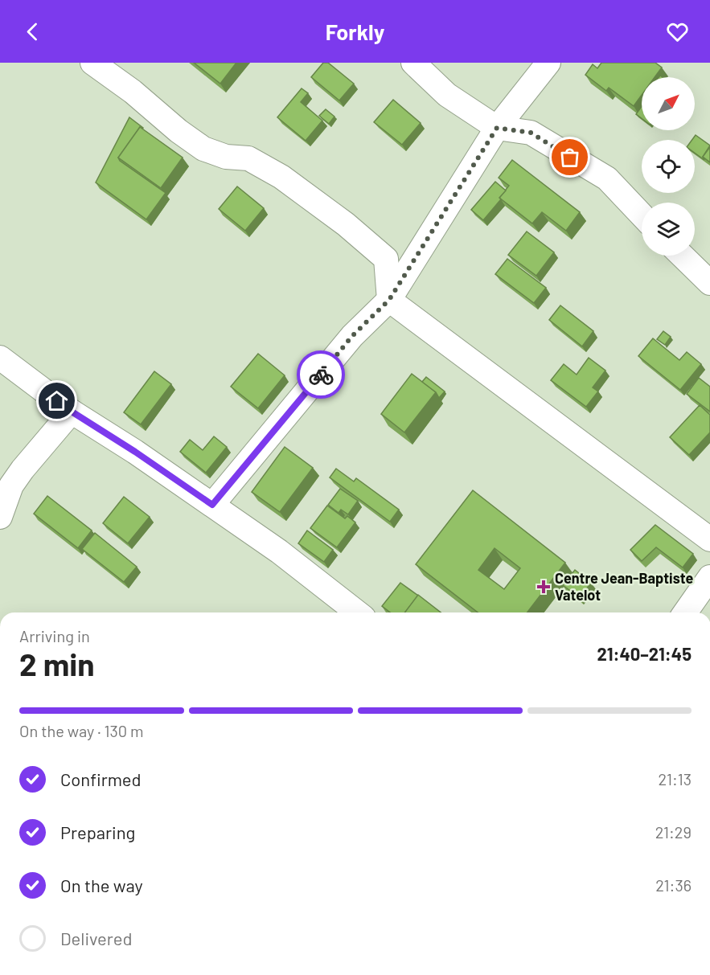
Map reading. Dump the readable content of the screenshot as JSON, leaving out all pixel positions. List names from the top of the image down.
{
  "places": {
    "health": ["Centre Jean-Baptiste Vatelot"]
  },
  "north": "top right",
  "page": {
    "header": "Forkly",
    "heading": ["2 min", "Arriving in", "21:40–21:45"],
    "bar": "On the way · 130 m",
    "list": [
      ["Confirmed", "21:13"],
      ["Preparing", "21:29"],
      ["On the way", "21:36"],
      "Delivered"
    ]
  }
}
